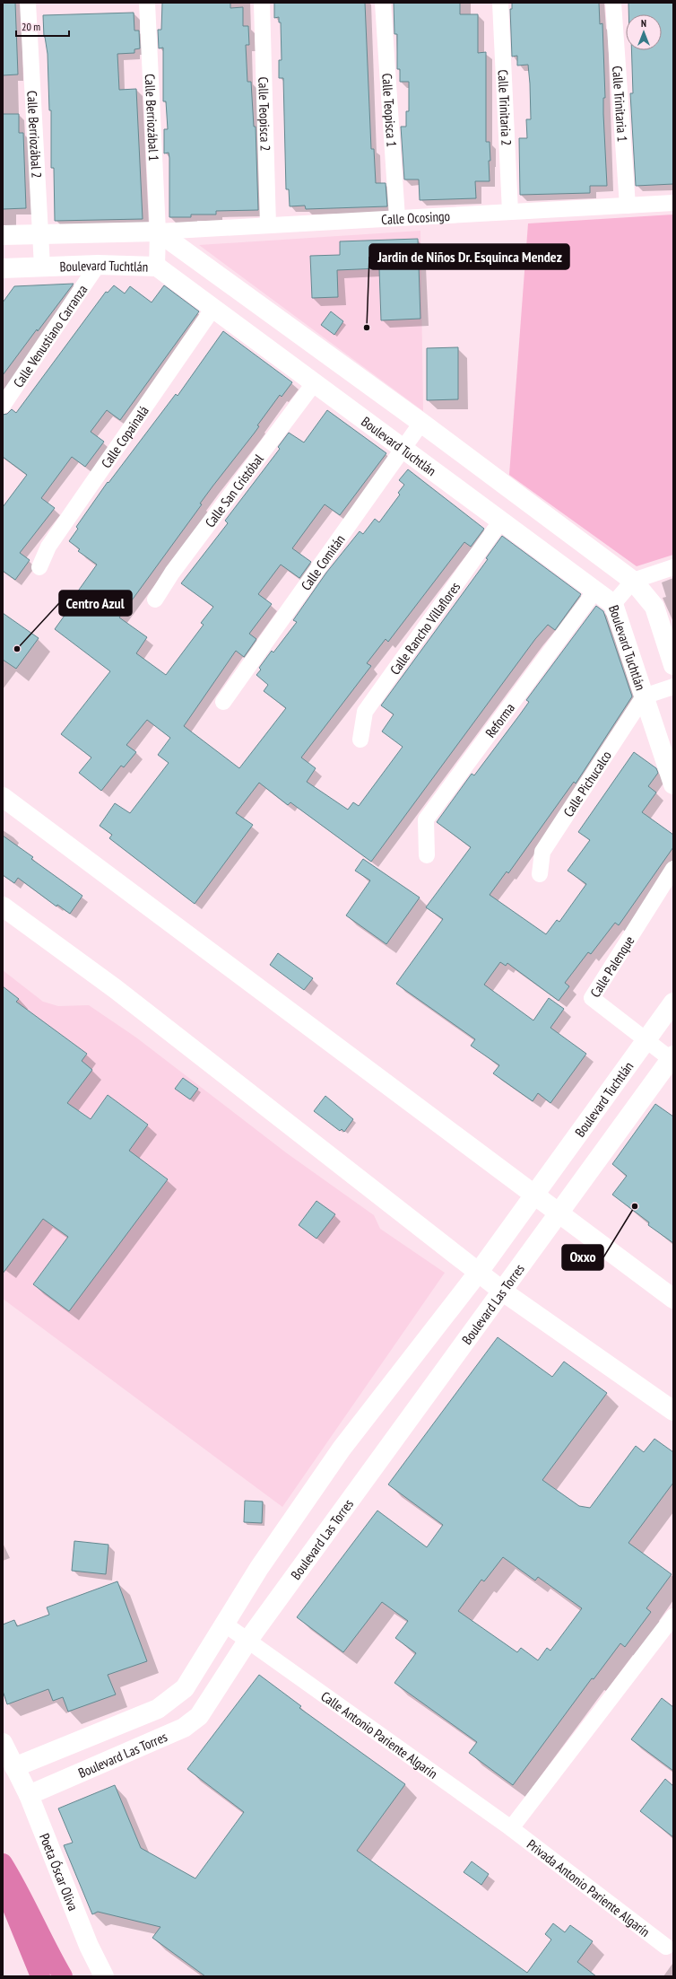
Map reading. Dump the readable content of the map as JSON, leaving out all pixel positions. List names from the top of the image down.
{
  "streets": {
    "street": [
      "Calle Trinitaria 1",
      "Calle Trinitaria 2",
      "Calle Teopisca 1",
      "Calle Teopisca 2",
      "Calle Berriozábal 1",
      "Calle Berriozábal 2",
      "Calle Ocosingo",
      "Boulevard Tuchtlán",
      "Calle Venustiano Carranza",
      "Calle Copainalá",
      "Calle San Cristóbal",
      "Calle Comitán",
      "Calle Rancho Villaflores",
      "Reforma",
      "Calle Pichucalco",
      "Calle Palenque",
      "Boulevard Las Torres",
      "Calle Antonio Pariente Algarín",
      "Poeta Óscar Oliva",
      "Privada Antonio Pariente Algarín"
    ]
  },
  "crossings": [
    ["Calle Trinitaria 1", "Calle Ocosingo"],
    ["Calle Trinitaria 2", "Calle Ocosingo"],
    ["Calle Teopisca 1", "Calle Ocosingo"],
    ["Calle Teopisca 2", "Calle Ocosingo"],
    ["Calle Berriozábal 1", "Calle Ocosingo"],
    ["Calle Berriozábal 1", "Boulevard Tuchtlán"],
    ["Calle Berriozábal 2", "Boulevard Tuchtlán"],
    ["Boulevard Tuchtlán", "Calle Venustiano Carranza"],
    ["Boulevard Tuchtlán", "Calle Copainalá"],
    ["Boulevard Tuchtlán", "Calle San Cristóbal"],
    ["Boulevard Tuchtlán", "Calle Comitán"],
    ["Boulevard Tuchtlán", "Calle Rancho Villaflores"],
    ["Boulevard Tuchtlán", "Reforma"],
    ["Boulevard Tuchtlán", "Calle Pichucalco"],
    ["Boulevard Tuchtlán", "Calle Palenque"],
    ["Boulevard Tuchtlán", "Boulevard Las Torres"],
    ["Boulevard Las Torres", "Calle Antonio Pariente Algarín"],
    ["Boulevard Las Torres", "Poeta Óscar Oliva"],
    ["Calle Antonio Pariente Algarín", "Privada Antonio Pariente Algarín"]
  ],
  "places": ["Jardin de Niños Dr. Esquinca Mendez", "Centro Azul", "Oxxo"],
  "scale_bar": "20 m",
  "north": "top"
}
